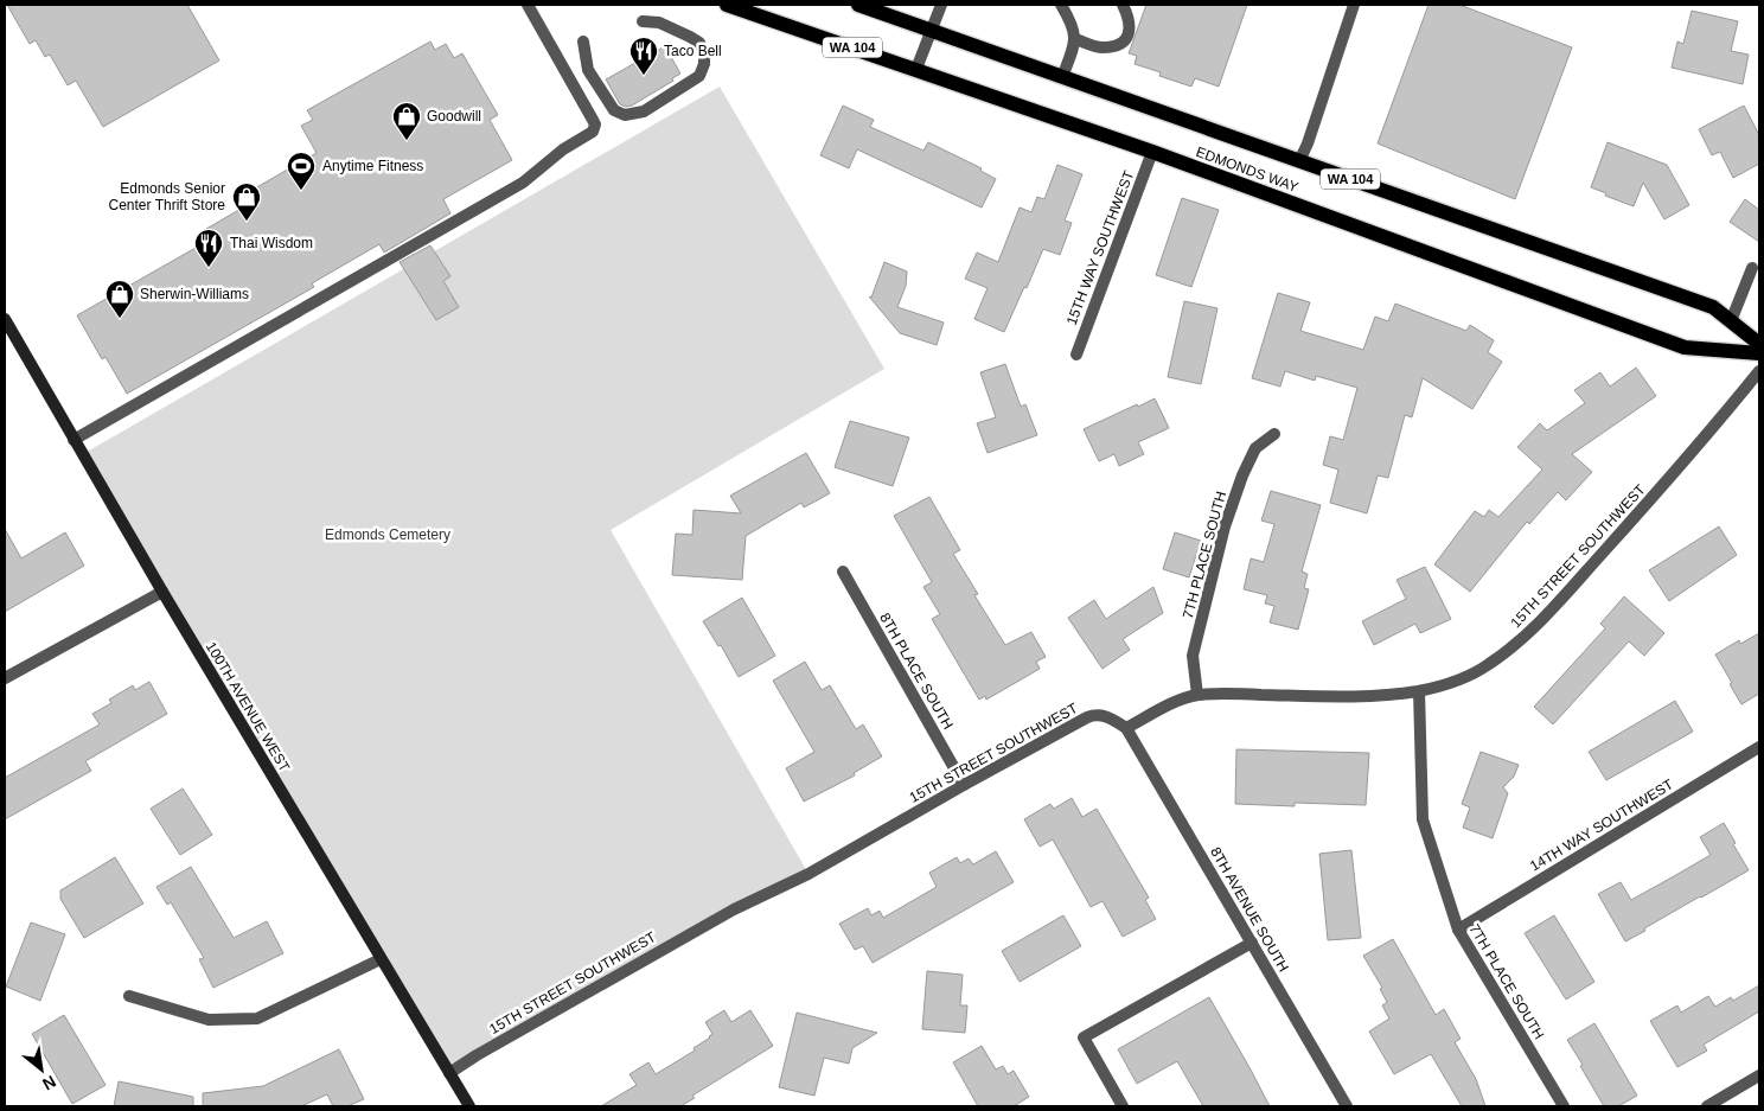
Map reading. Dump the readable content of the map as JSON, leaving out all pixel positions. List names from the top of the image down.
{
  "streets": {
    "main road": ["WA 104", "EDMONDS WAY", "100TH AVENUE WEST"],
    "street": [
      "15TH WAY SOUTHWEST",
      "7TH PLACE SOUTH",
      "15TH STREET SOUTHWEST",
      "8TH PLACE SOUTH",
      "14TH WAY SOUTHWEST",
      "8TH AVENUE SOUTH"
    ]
  },
  "crossings": [
    ["EDMONDS WAY", "15TH WAY SOUTHWEST"],
    ["7TH PLACE SOUTH", "15TH STREET SOUTHWEST"],
    ["7TH PLACE SOUTH", "14TH WAY SOUTHWEST"],
    ["15TH STREET SOUTHWEST", "8TH PLACE SOUTH"],
    ["15TH STREET SOUTHWEST", "100TH AVENUE WEST"],
    ["15TH STREET SOUTHWEST", "8TH AVENUE SOUTH"]
  ],
  "parks": ["Edmonds Cemetery"],
  "places": {
    "restaurant": ["Taco Bell", "Thai Wisdom"],
    "shop": ["Goodwill", "Edmonds Senior Center Thrift Store", "Sherwin-Williams"],
    "sports": ["Anytime Fitness"]
  },
  "north": "bottom right"
}
